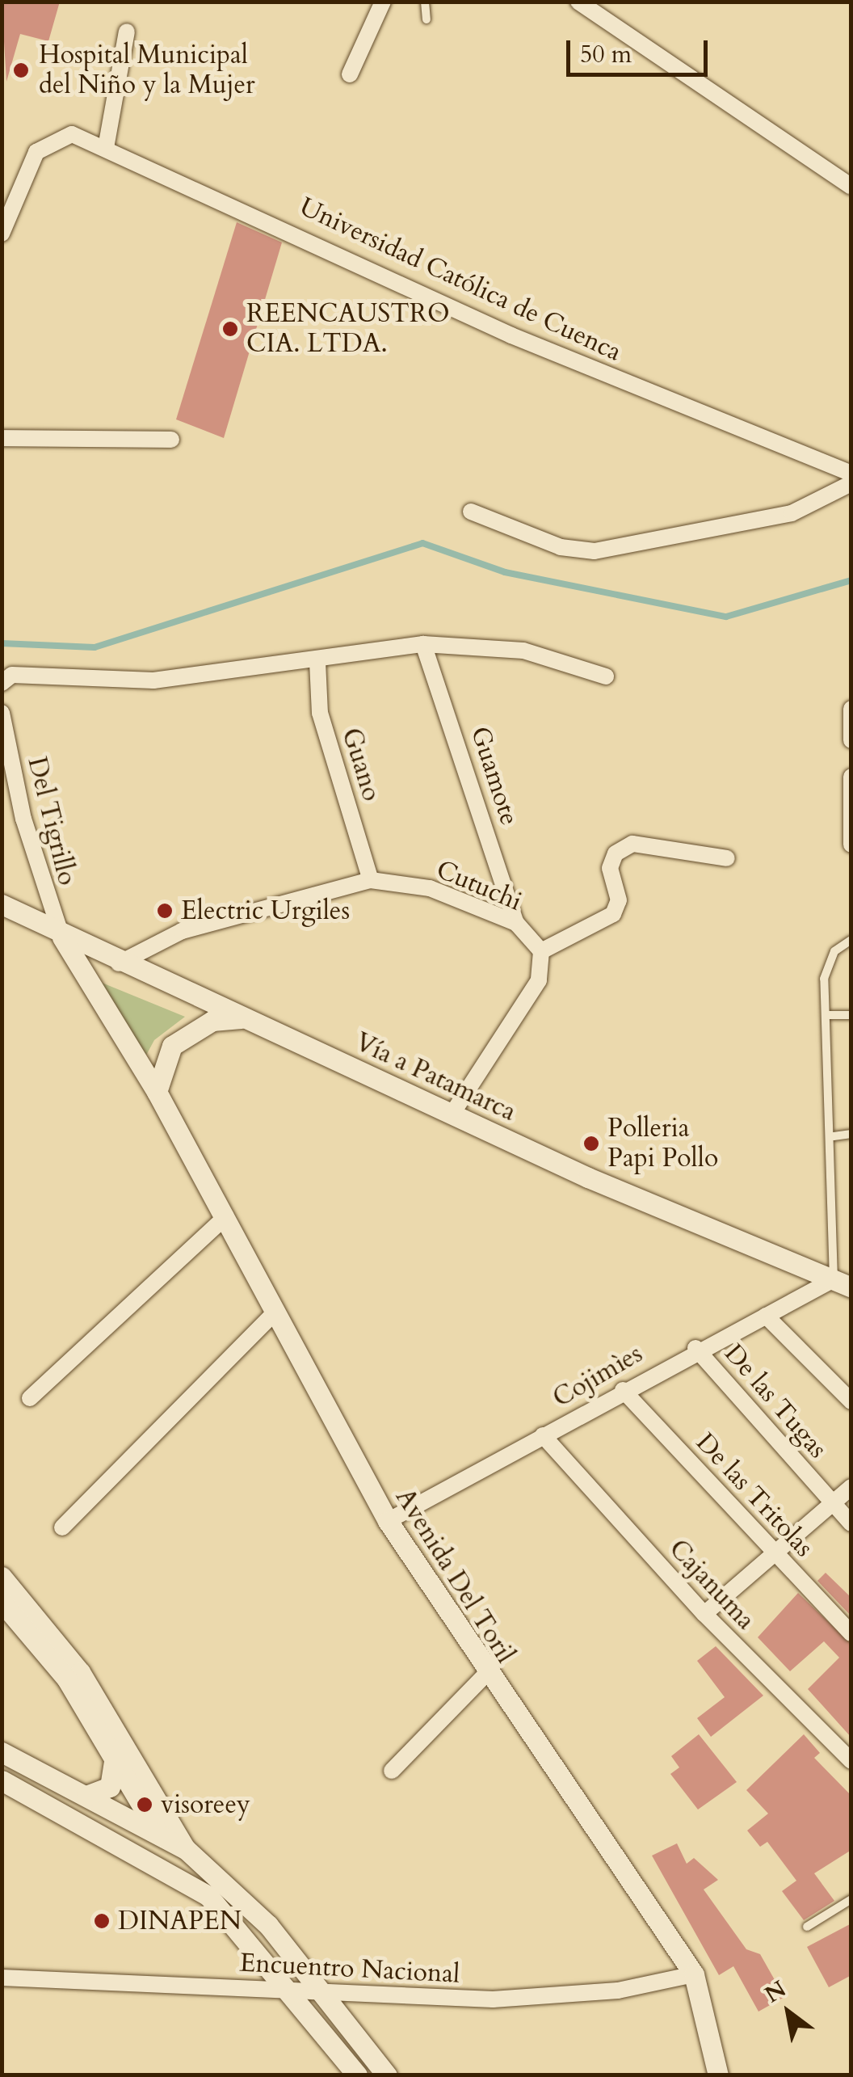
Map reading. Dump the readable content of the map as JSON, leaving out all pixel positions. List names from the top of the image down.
{
  "streets": {
    "street": [
      "Universidad Católica de Cuenca",
      "Guano",
      "Guamote",
      "Del Tigrillo",
      "Cutuchi",
      "Vía a Patamarca",
      "Cojimìes",
      "De las Tugas",
      "De las Tritolas",
      "Avenida Del Toril",
      "Cajanuma",
      "Encuentro Nacional"
    ]
  },
  "crossings": [
    ["Guano", "Cutuchi"],
    ["Guamote", "Cutuchi"],
    ["Del Tigrillo", "Vía a Patamarca"],
    ["Del Tigrillo", "Avenida Del Toril"],
    ["Cutuchi", "Vía a Patamarca"],
    ["Vía a Patamarca", "Cojimìes"],
    ["Vía a Patamarca", "Avenida Del Toril"],
    ["Cojimìes", "De las Tugas"],
    ["Cojimìes", "De las Tritolas"],
    ["Cojimìes", "Avenida Del Toril"],
    ["Cojimìes", "Cajanuma"],
    ["Avenida Del Toril", "Encuentro Nacional"]
  ],
  "places": [
    "Hospital Municipal del Niño y la Mujer",
    "REENCAUSTRO CIA. LTDA.",
    "Electric Urgiles",
    "Polleria Papi Pollo",
    "visoreey",
    "DINAPEN"
  ],
  "scale_bar": "50 m",
  "north": "top left"
}
